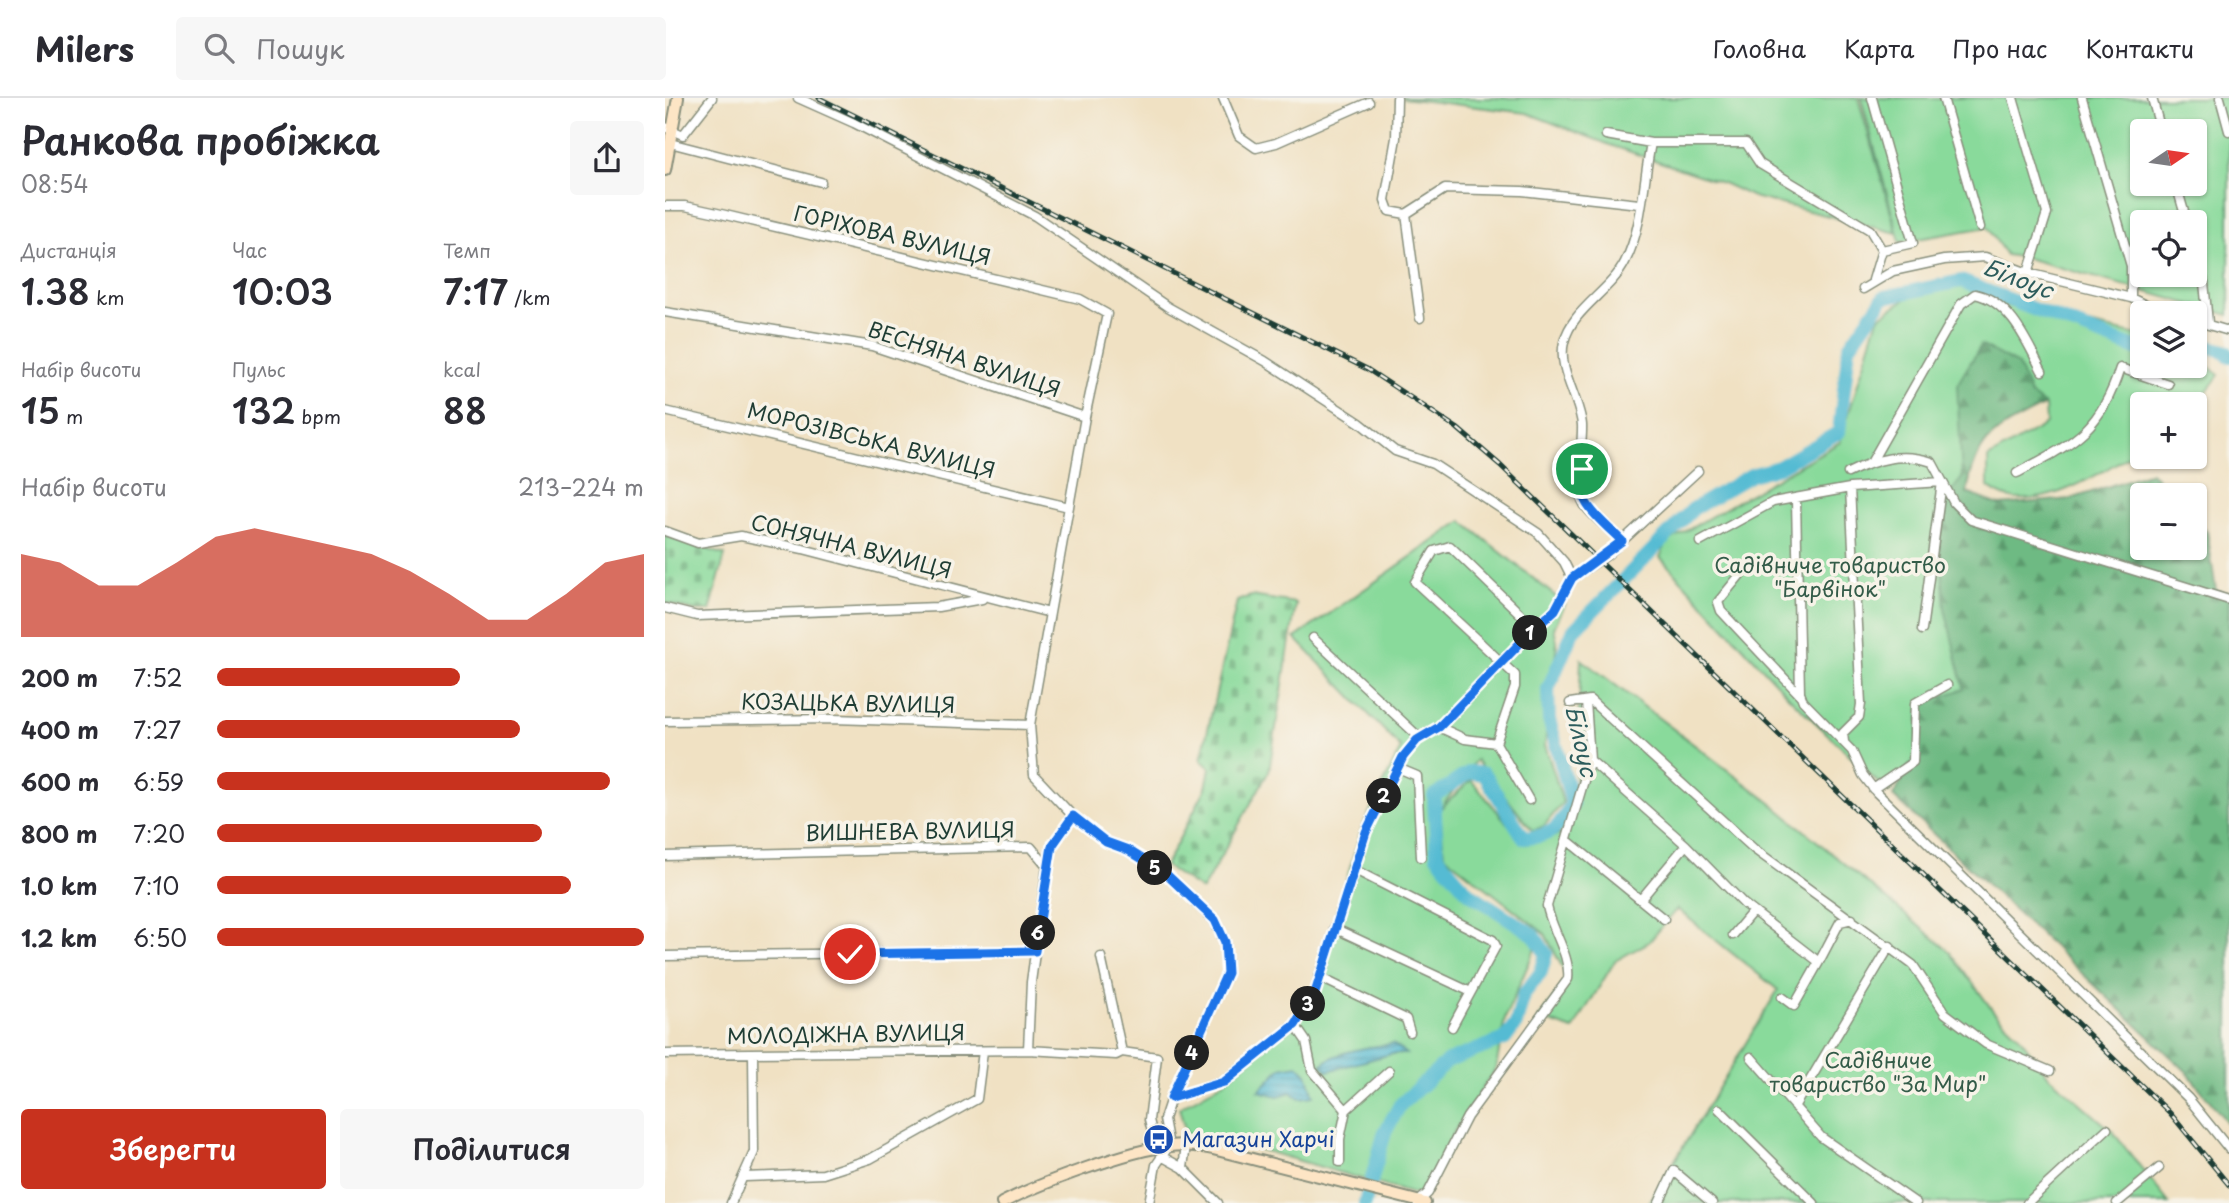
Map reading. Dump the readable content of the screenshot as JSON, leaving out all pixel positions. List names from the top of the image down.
{
  "streets": {
    "street": [
      "ГОРІХОВА ВУЛИЦЯ",
      "ВЕСНЯНА ВУЛИЦЯ",
      "МОРОЗІВСЬКА ВУЛИЦЯ",
      "СОНЯЧНА ВУЛИЦЯ",
      "КОЗАЦЬКА ВУЛИЦЯ",
      "ВИШНЕВА ВУЛИЦЯ",
      "МОЛОДІЖНА ВУЛИЦЯ"
    ]
  },
  "crossings": [
    ["ГОРІХОВА ВУЛИЦЯ", "ВЕСНЯНА ВУЛИЦЯ"]
  ],
  "water": ["Білоус"],
  "parks": ["Садівниче товариство \"Барвінок\"", "Садівниче товариство \"За Мир\""],
  "places": {
    "bus stop": ["Магазин Харчі"]
  },
  "north": "right",
  "page": {
    "header": "Milers",
    "search": "Пошук",
    "nav": [
      "Головна",
      "Карта",
      "Про нас",
      "Контакти"
    ],
    "heading": ["Ранкова пробіжка", "08:54"],
    "map_buttons": ["+", "−"],
    "stats": [
      ["Дистанція", "1.38 km"],
      ["Час", "10:03"],
      ["Темп", "7:17 /km"],
      ["Набір висоти", "15 m"],
      ["Пульс", "132 bpm"],
      ["kcal", "88"]
    ],
    "chart": ["Набір висоти", "213–224 m"],
    "pins": [
      "1",
      "2",
      "5",
      "6",
      "3",
      "4"
    ],
    "list": [
      {
        "name": "200 m",
        "note": "7:52"
      },
      {
        "name": "400 m",
        "note": "7:27"
      },
      {
        "name": "600 m",
        "note": "6:59"
      },
      {
        "name": "800 m",
        "note": "7:20"
      },
      {
        "name": "1.0 km",
        "note": "7:10"
      },
      {
        "name": "1.2 km",
        "note": "6:50"
      }
    ],
    "buttons": ["Зберегти", "Поділитися"]
  }
}
